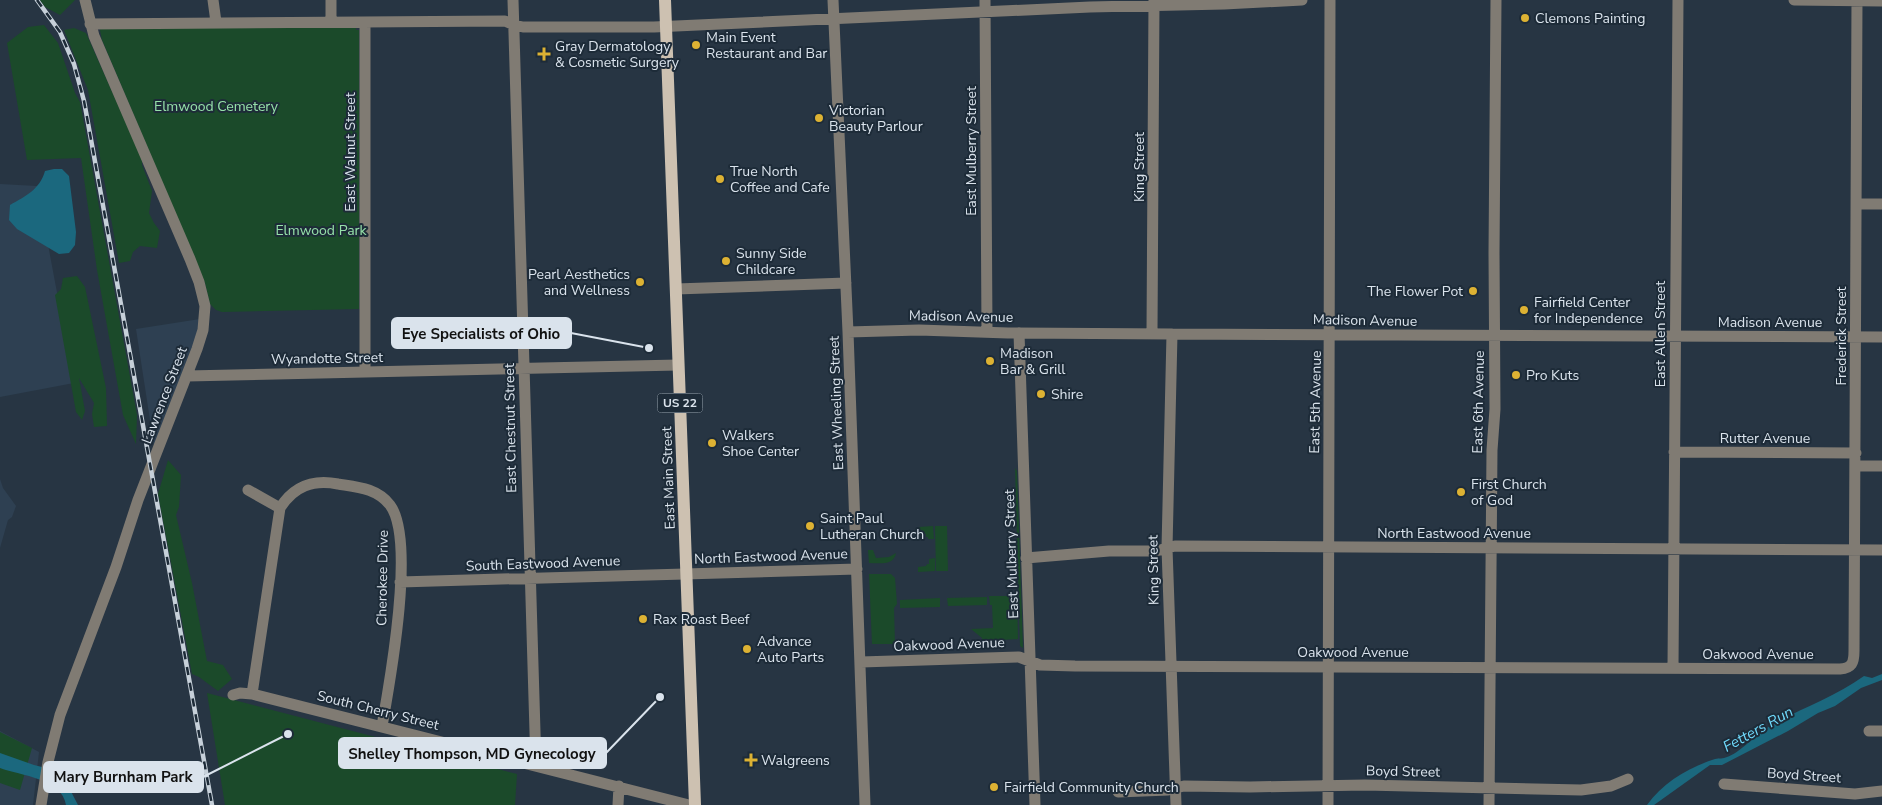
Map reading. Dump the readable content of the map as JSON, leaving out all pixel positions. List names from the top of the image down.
{
  "streets": {
    "main road": ["US 22", "East Main Street"],
    "street": [
      "East Mulberry Street",
      "East Walnut Street",
      "King Street",
      "Madison Avenue",
      "East Allen Street",
      "Frederick Street",
      "Wyandotte Street",
      "Lawrence Street",
      "East 5th Avenue",
      "East 6th Avenue",
      "East Wheeling Street",
      "East Chestnut Street",
      "Rutter Avenue",
      "North Eastwood Avenue",
      "South Eastwood Avenue",
      "Cherokee Drive",
      "Oakwood Avenue",
      "South Cherry Street",
      "Boyd Street"
    ]
  },
  "crossings": [
    ["East Mulberry Street", "Madison Avenue"],
    ["East Mulberry Street", "North Eastwood Avenue"],
    ["East Mulberry Street", "Oakwood Avenue"],
    ["East Walnut Street", "Wyandotte Street"],
    ["King Street", "Madison Avenue"],
    ["King Street", "North Eastwood Avenue"],
    ["King Street", "Oakwood Avenue"],
    ["King Street", "Boyd Street"],
    ["Madison Avenue", "East Allen Street"],
    ["Madison Avenue", "Frederick Street"],
    ["Madison Avenue", "East 5th Avenue"],
    ["Madison Avenue", "East 6th Avenue"],
    ["Madison Avenue", "East Wheeling Street"],
    ["East Allen Street", "Rutter Avenue"],
    ["East Allen Street", "North Eastwood Avenue"],
    ["East Allen Street", "Oakwood Avenue"],
    ["Frederick Street", "Rutter Avenue"],
    ["Frederick Street", "North Eastwood Avenue"],
    ["Frederick Street", "Oakwood Avenue"],
    ["Wyandotte Street", "Lawrence Street"],
    ["Wyandotte Street", "East Chestnut Street"],
    ["Wyandotte Street", "East Main Street"],
    ["East 5th Avenue", "North Eastwood Avenue"],
    ["East 5th Avenue", "Oakwood Avenue"],
    ["East 5th Avenue", "Boyd Street"],
    ["East 6th Avenue", "North Eastwood Avenue"],
    ["East 6th Avenue", "Oakwood Avenue"],
    ["East 6th Avenue", "Boyd Street"],
    ["East Wheeling Street", "North Eastwood Avenue"],
    ["East Wheeling Street", "Oakwood Avenue"],
    ["East Chestnut Street", "South Eastwood Avenue"],
    ["East Chestnut Street", "South Cherry Street"],
    ["East Main Street", "North Eastwood Avenue"],
    ["East Main Street", "South Eastwood Avenue"],
    ["North Eastwood Avenue", "South Eastwood Avenue"],
    ["South Eastwood Avenue", "Cherokee Drive"],
    ["Cherokee Drive", "South Cherry Street"]
  ],
  "water": ["Fetters Run"],
  "parks": ["Elmwood Cemetery", "Elmwood Park"],
  "places": {
    "other": [
      "Clemons Painting",
      "Main Event Restaurant and Bar",
      "Victorian Beauty Parlour",
      "True North Coffee and Cafe",
      "Sunny Side Childcare",
      "Pearl Aesthetics and Wellness",
      "The Flower Pot",
      "Fairfield Center for Independence",
      "Eye Specialists of Ohio",
      "Madison Bar & Grill",
      "Pro Kuts",
      "Shire",
      "Walkers Shoe Center",
      "First Church of God",
      "Saint Paul Lutheran Church",
      "Rax Roast Beef",
      "Advance Auto Parts",
      "Shelley Thompson, MD Gynecology",
      "Mary Burnham Park",
      "Fairfield Community Church"
    ],
    "health": ["Gray Dermatology & Cosmetic Surgery", "Walgreens"]
  }
}
